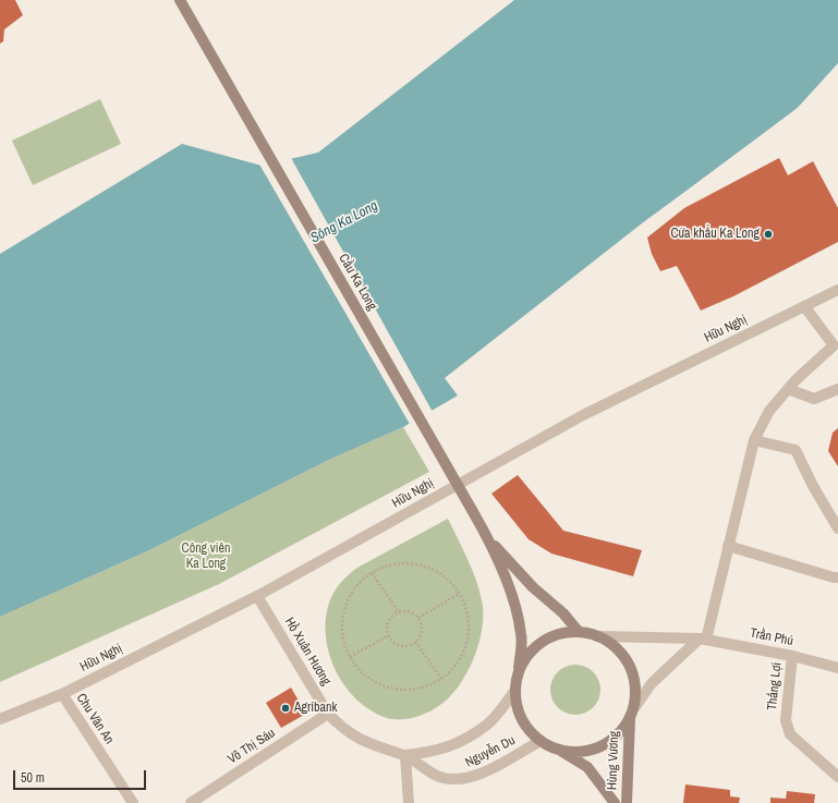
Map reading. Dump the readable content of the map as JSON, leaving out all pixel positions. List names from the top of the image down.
{
  "streets": {
    "main road": ["Cầu Ka Long", "Hùng Vương"],
    "street": [
      "Hữu Nghị",
      "Trần Phú",
      "Hồ Xuân Hương",
      "Thắng Lợi",
      "Chu Văn An",
      "Võ Thị Sáu",
      "Nguyễn Du"
    ]
  },
  "crossings": [
    ["Hữu Nghị", "Hồ Xuân Hương"],
    ["Hữu Nghị", "Chu Văn An"],
    ["Trần Phú", "Thắng Lợi"],
    ["Trần Phú", "Nguyễn Du"],
    ["Trần Phú", "Hùng Vương"],
    ["Hồ Xuân Hương", "Võ Thị Sáu"],
    ["Hồ Xuân Hương", "Nguyễn Du"],
    ["Nguyễn Du", "Hùng Vương"]
  ],
  "water": ["Sông Ka Long"],
  "parks": ["Công viên Ka Long"],
  "places": ["Cửa khẩu Ka Long", "Agribank"],
  "scale_bar": "50 m"
}
